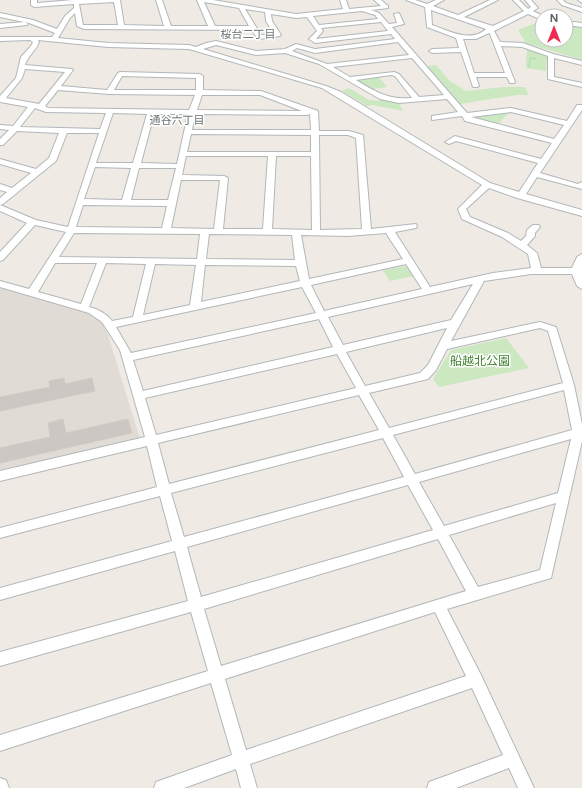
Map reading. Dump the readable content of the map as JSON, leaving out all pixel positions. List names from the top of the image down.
{
  "districts": ["桜台二丁目", "通谷六丁目"],
  "parks": ["船越北公園"],
  "north": "top"
}
